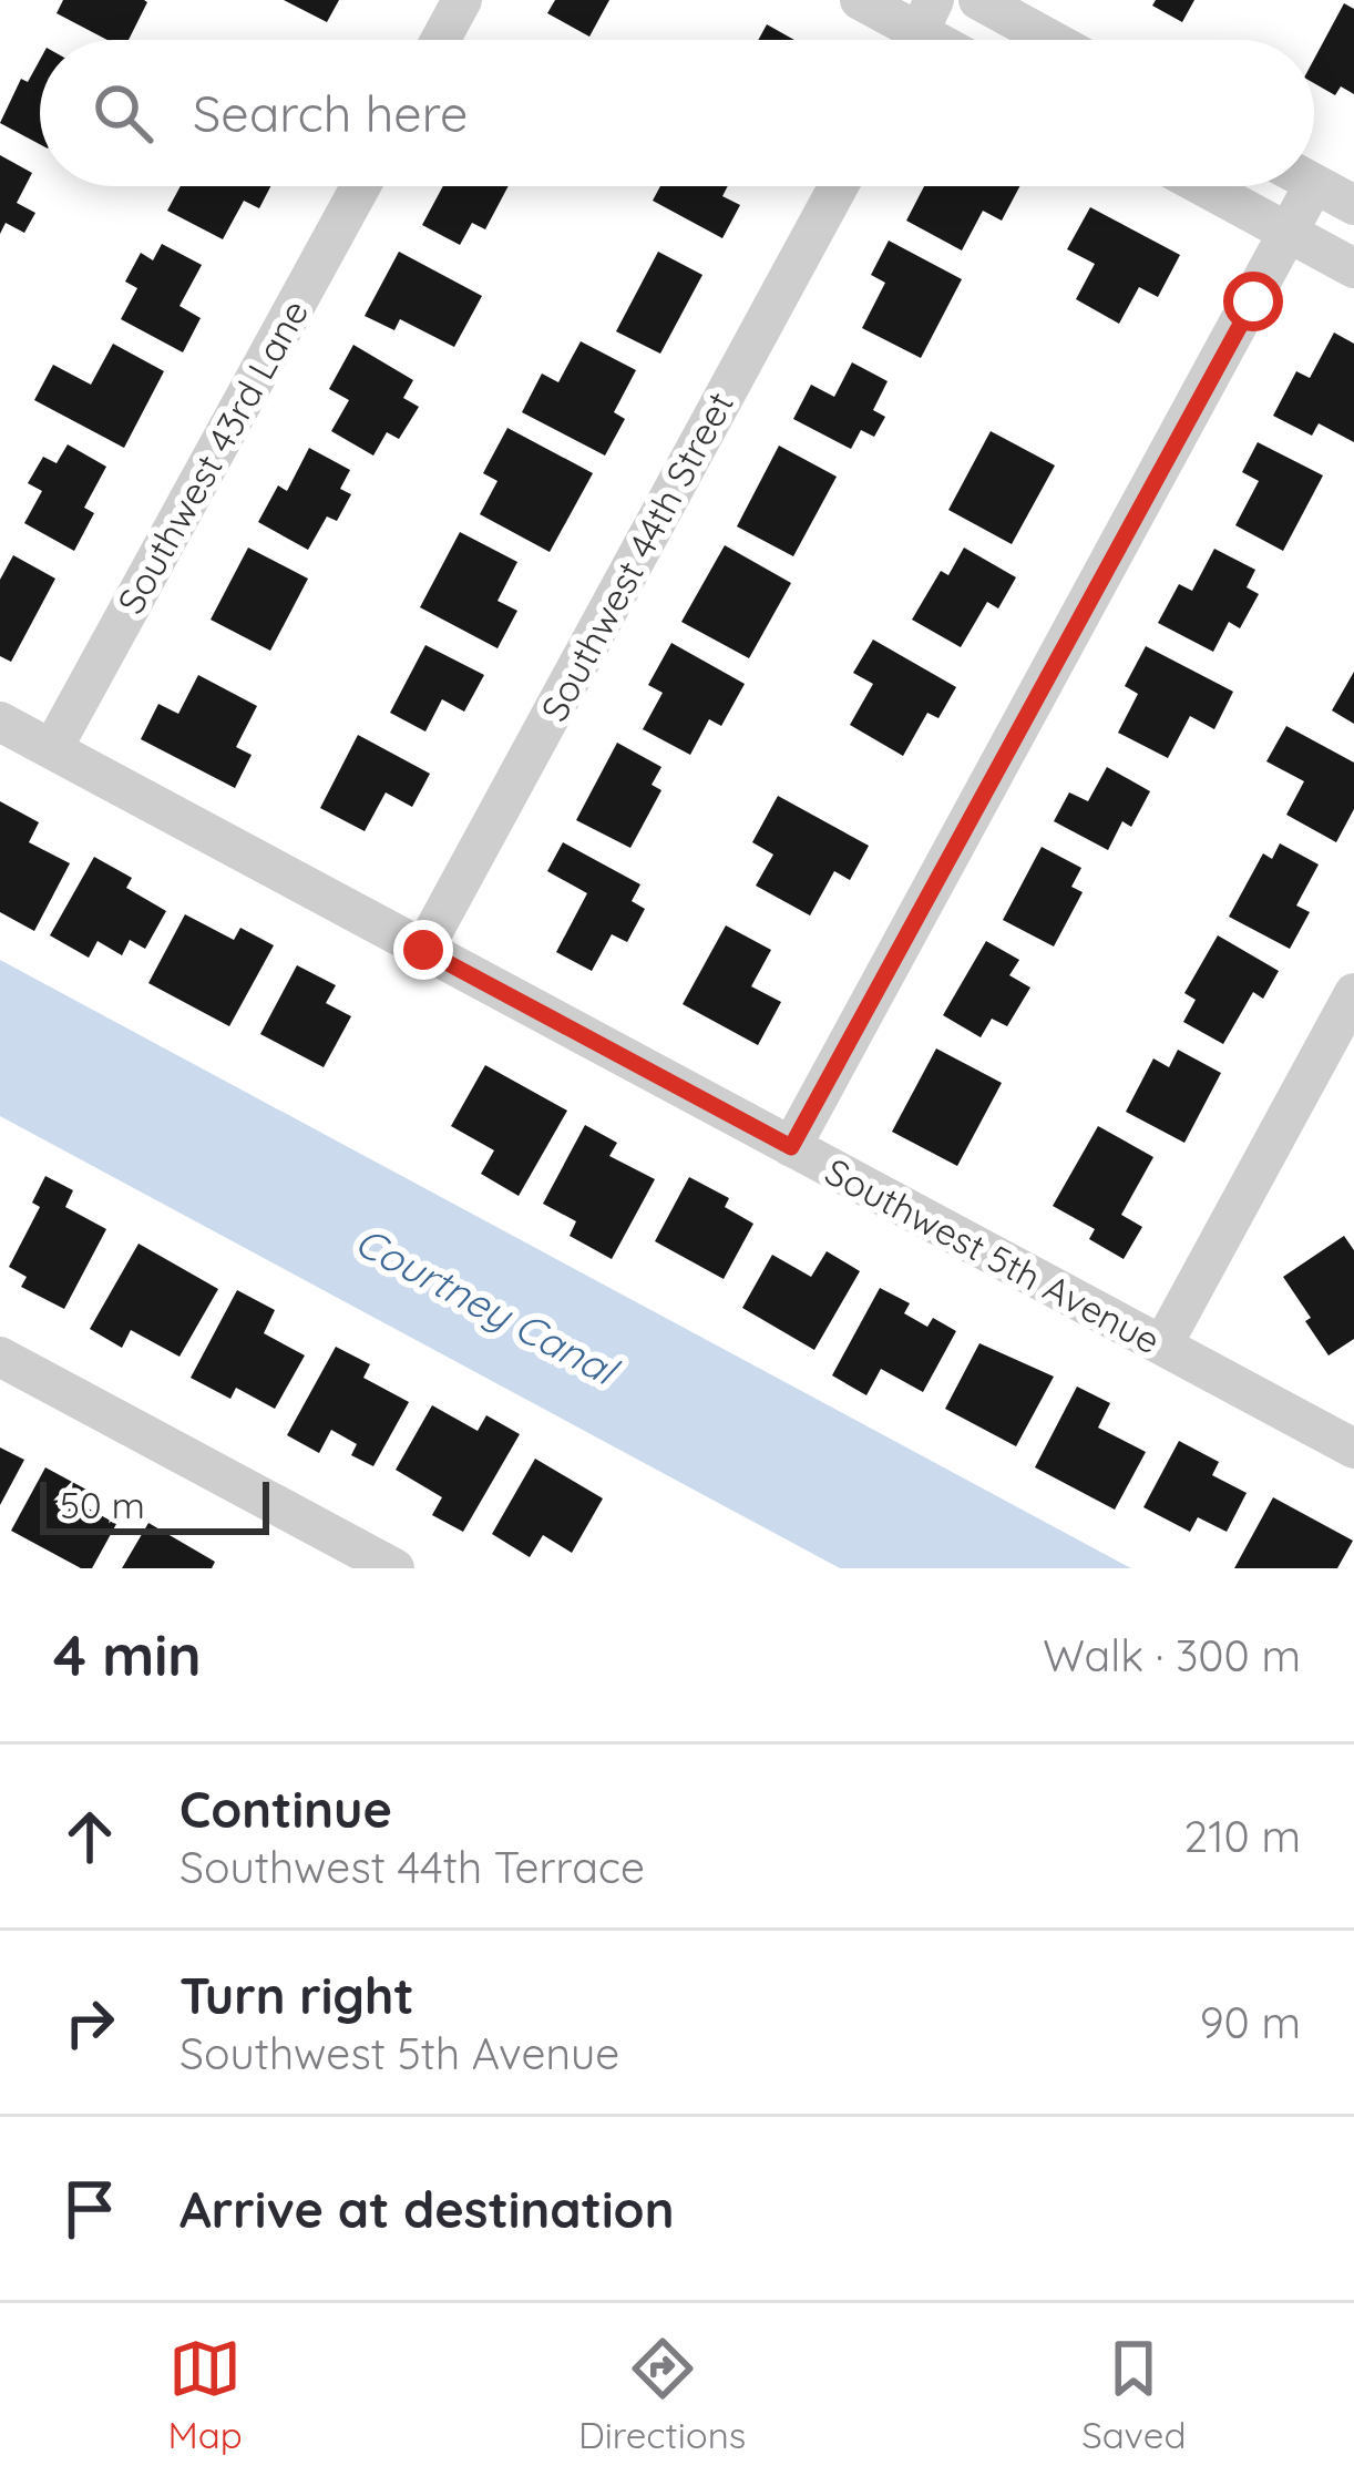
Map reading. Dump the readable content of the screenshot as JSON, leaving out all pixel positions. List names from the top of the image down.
{
  "streets": {
    "street": ["Southwest 43rd Lane", "Southwest 44th Street", "Southwest 5th Avenue"]
  },
  "crossings": [
    ["Southwest 43rd Lane", "Southwest 5th Avenue"],
    ["Southwest 44th Street", "Southwest 5th Avenue"]
  ],
  "water": ["Courtney Canal"],
  "scale_bar": "50 m",
  "page": {
    "search": "Search here",
    "scale": "50 m",
    "heading": ["4 min", "Walk · 300 m"],
    "list": [
      ["Continue", "Southwest 44th Terrace", "210 m"],
      ["Turn right", "Southwest 5th Avenue", "90 m"],
      "Arrive at destination"
    ],
    "nav": ["Map", "Directions", "Saved"]
  }
}
